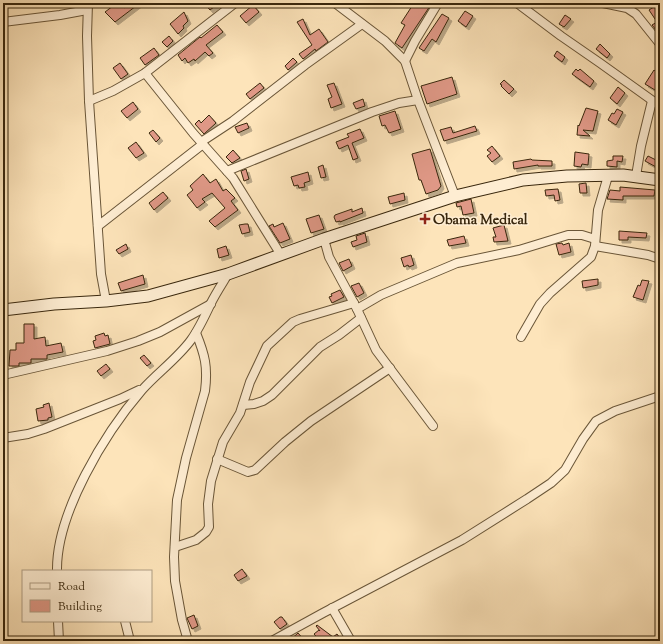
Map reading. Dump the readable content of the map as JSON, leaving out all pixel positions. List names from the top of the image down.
{
  "places": {
    "health": ["Obama Medical"]
  },
  "legend": ["Road", "Building"]
}
